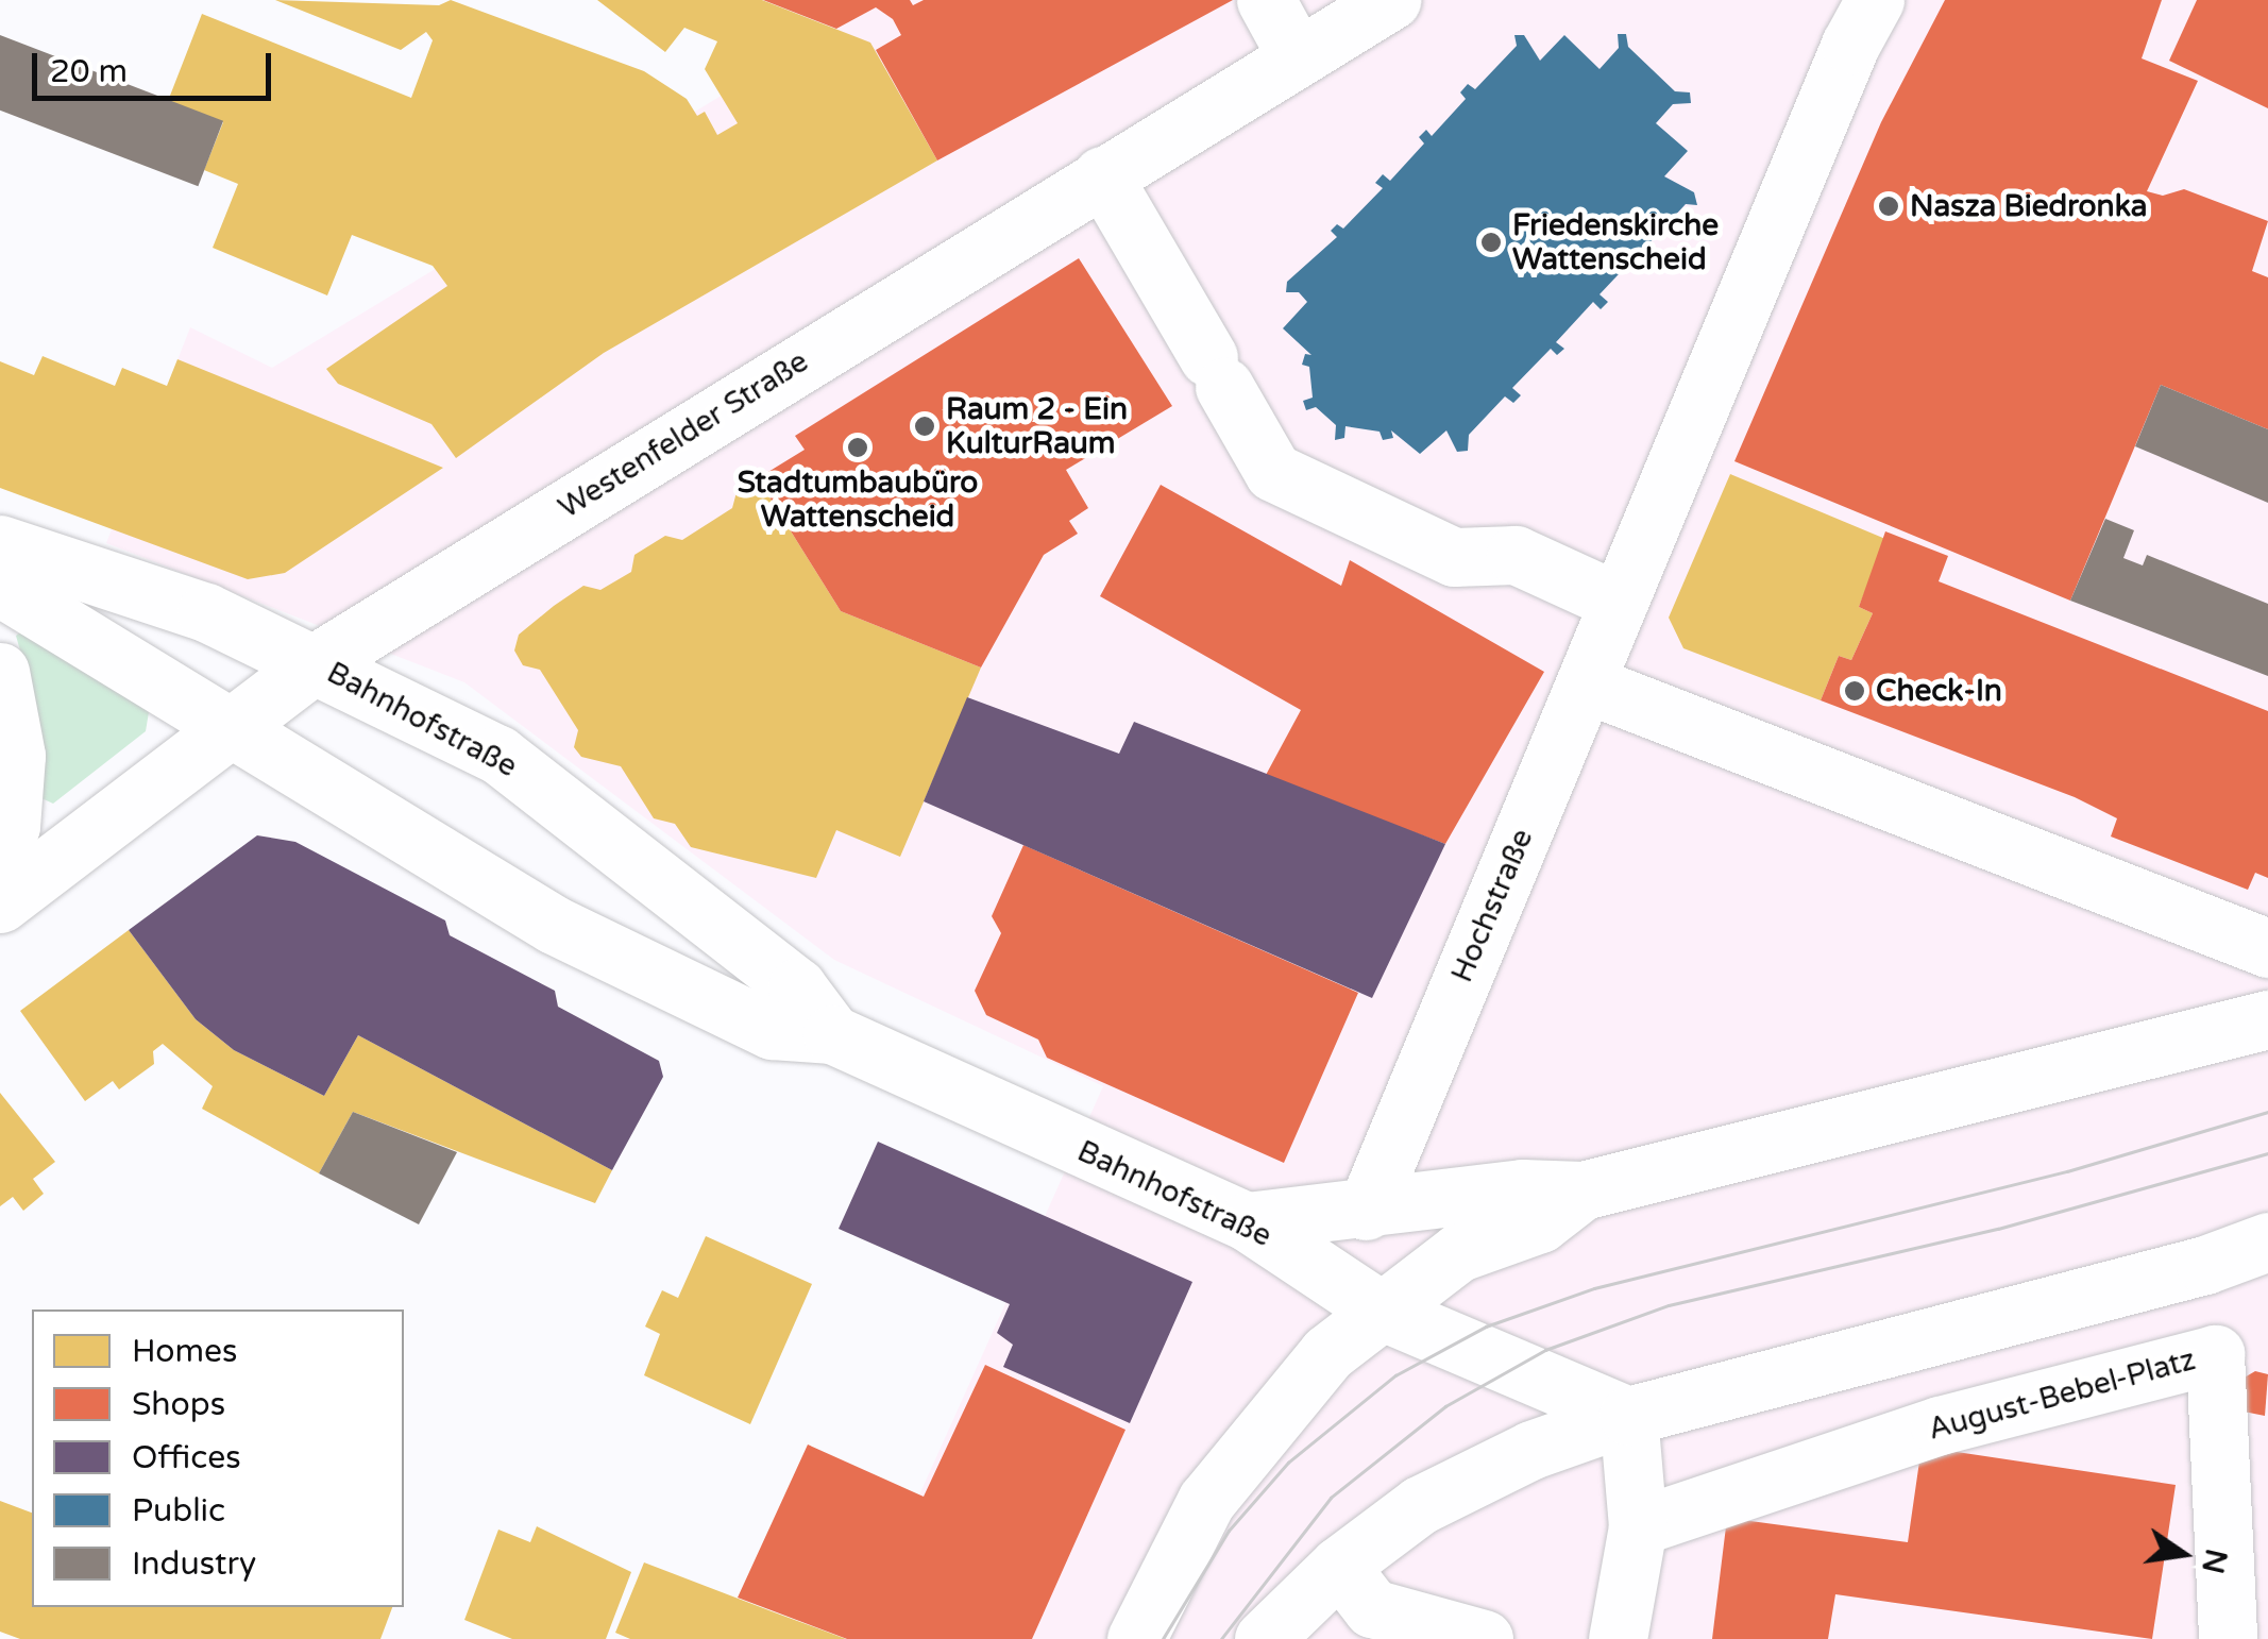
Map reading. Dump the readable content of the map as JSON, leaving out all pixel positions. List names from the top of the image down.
{
  "streets": {
    "street": [
      "Westenfelder Straße",
      "Bahnhofstraße",
      "Hochstraße",
      "August-Bebel-Platz"
    ]
  },
  "crossings": [
    ["Westenfelder Straße", "Bahnhofstraße"]
  ],
  "places": [
    "Nasza Biedronka",
    "Friedenskirche Wattenscheid",
    "Raum 2 - Ein KulturRaum",
    "Stadtumbaubüro Wattenscheid",
    "Check-In"
  ],
  "legend": [
    "Homes",
    "Shops",
    "Offices",
    "Public",
    "Industry"
  ],
  "scale_bar": "20 m",
  "north": "right"
}
